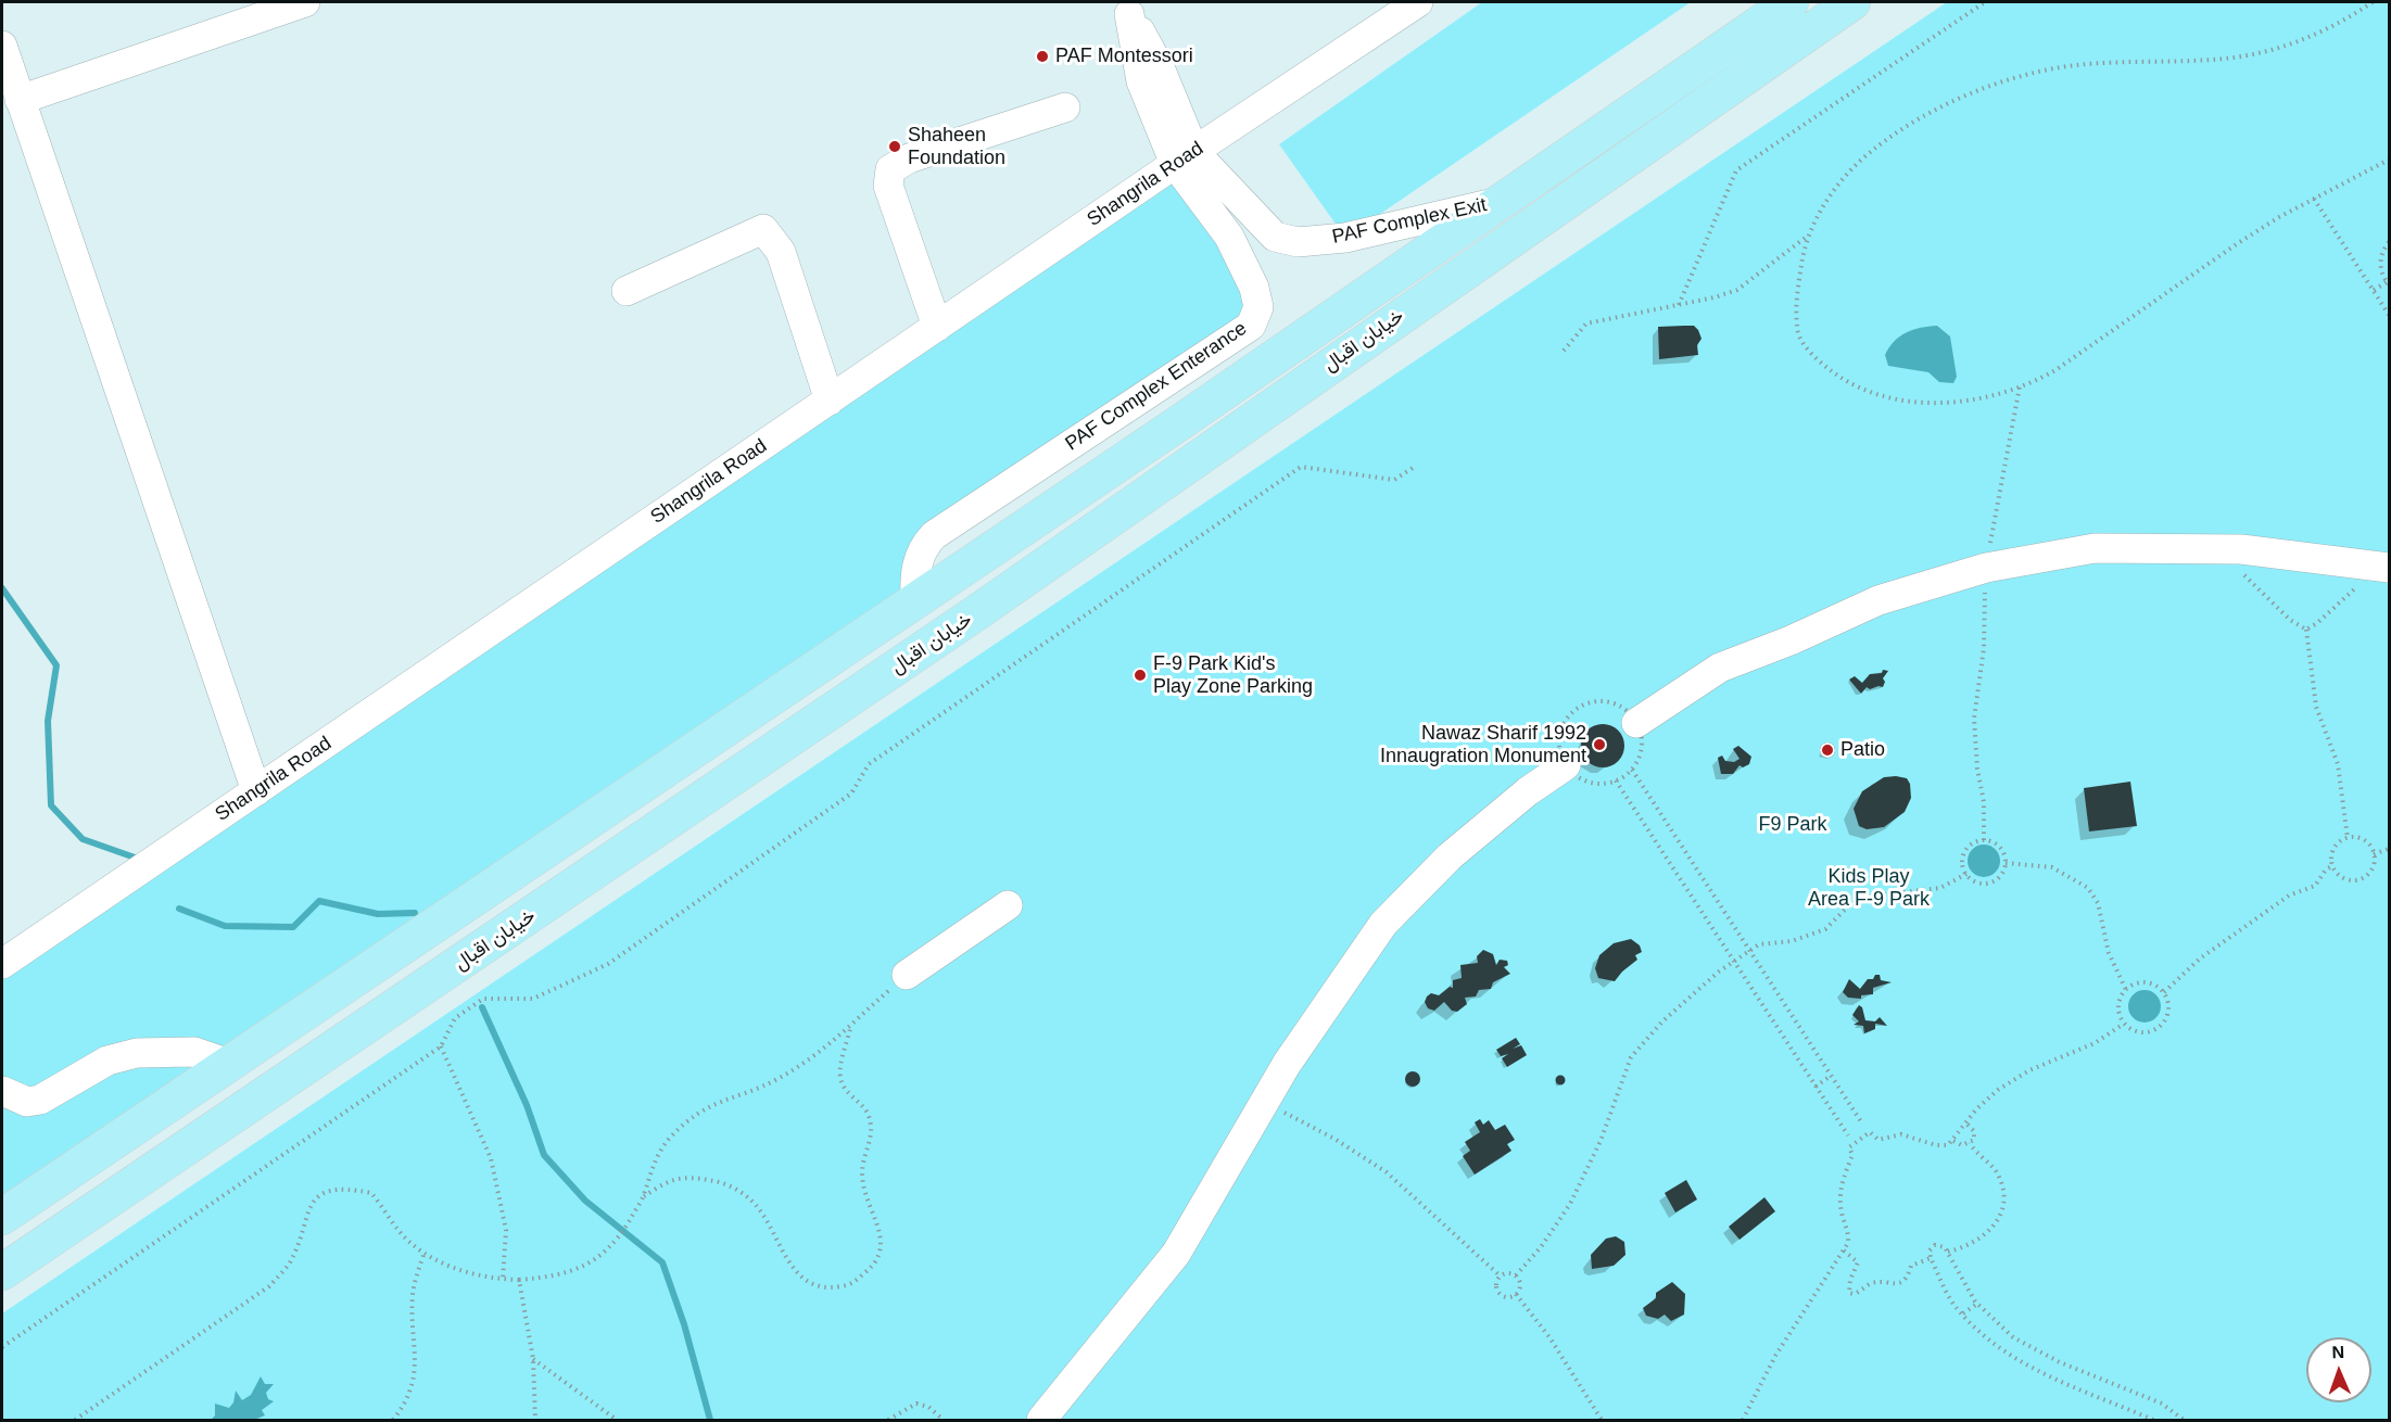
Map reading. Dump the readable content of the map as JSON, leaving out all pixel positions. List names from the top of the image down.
{
  "streets": {
    "main road": ["خیابان اقبال"],
    "street": ["Shangrila Road", "PAF Complex Exit", "PAF Complex Enterance"]
  },
  "crossings": [
    ["Shangrila Road", "PAF Complex Exit"],
    ["Shangrila Road", "PAF Complex Enterance"],
    ["PAF Complex Exit", "خیابان اقبال"],
    ["PAF Complex Exit", "PAF Complex Enterance"],
    ["خیابان اقبال", "PAF Complex Enterance"]
  ],
  "parks": ["F9 Park", "Kids Play Area F-9 Park"],
  "places": [
    "PAF Montessori",
    "Shaheen Foundation",
    "F-9 Park Kid's Play Zone Parking",
    "Nawaz Sharif 1992 Innaugration Monument",
    "Patio"
  ],
  "north": "top"
}
